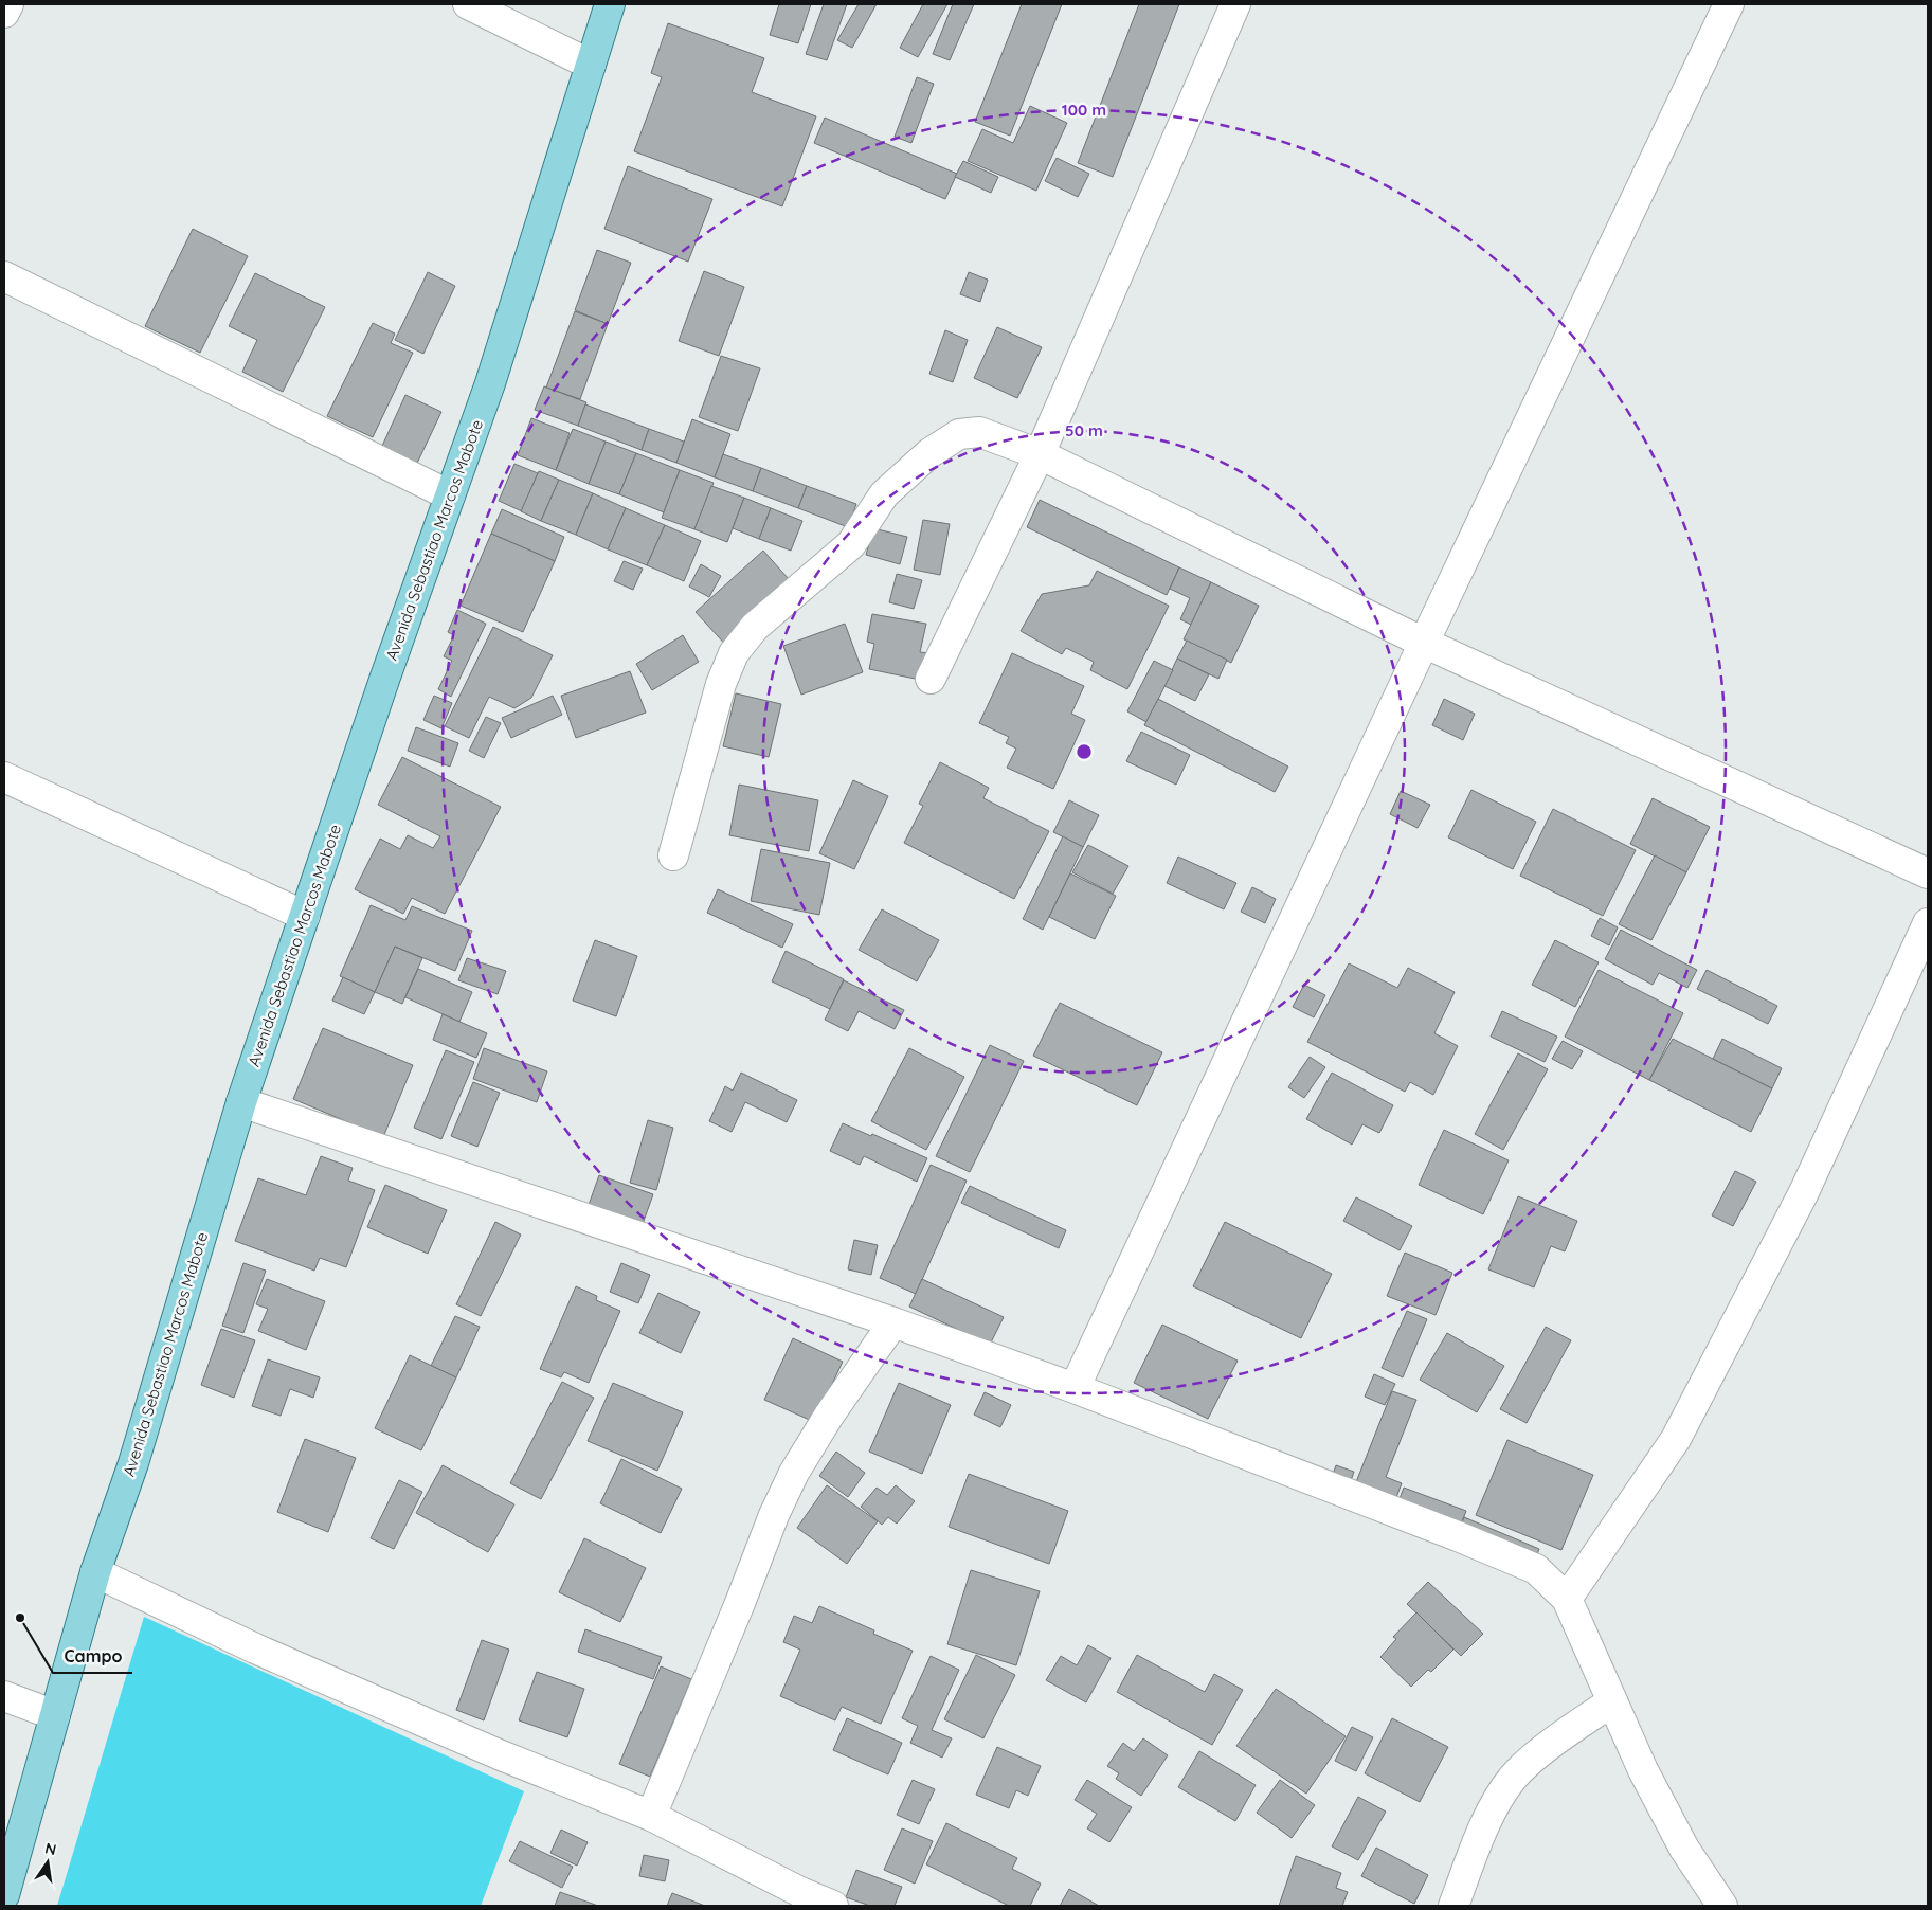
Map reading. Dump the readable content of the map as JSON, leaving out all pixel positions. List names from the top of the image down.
{
  "streets": {
    "main road": ["Avenida Sebastiao Marcos Mabote"]
  },
  "places": ["Campo"],
  "north": "top",
  "rings": ["100 m", "50 m"]
}
